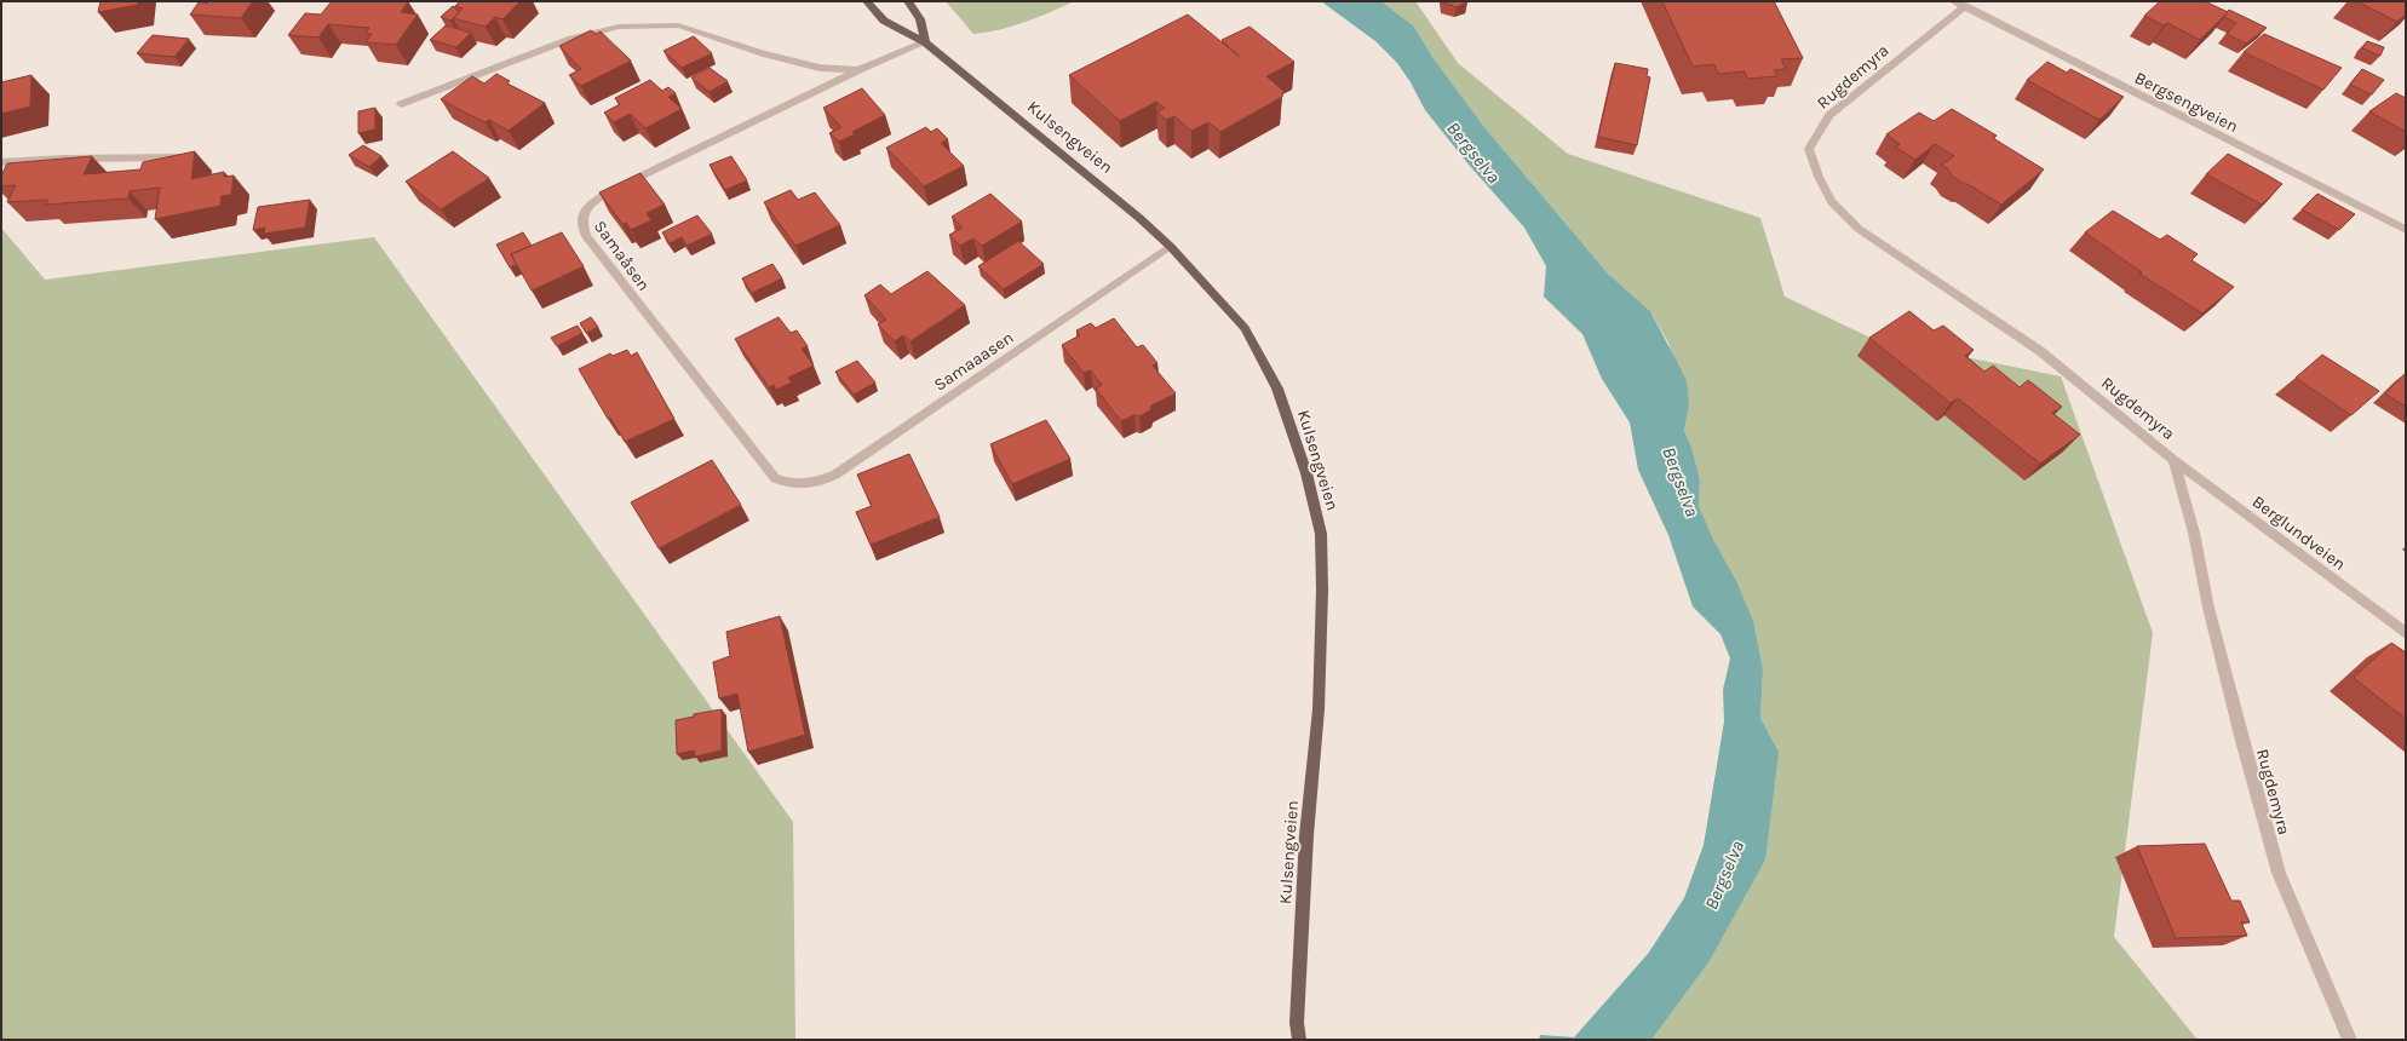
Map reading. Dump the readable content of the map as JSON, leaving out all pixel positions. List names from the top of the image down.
{
  "streets": {
    "main road": ["Kulsengveien"],
    "street": [
      "Rugdemyra",
      "Bergsengveien",
      "Samaåsen",
      "Samaaasen",
      "Berglundveien"
    ]
  },
  "crossings": [
    ["Rugdemyra", "Bergsengveien"],
    ["Rugdemyra", "Berglundveien"],
    ["Kulsengveien", "Samaåsen"],
    ["Kulsengveien", "Samaaasen"],
    ["Samaåsen", "Samaaasen"]
  ],
  "water": ["Bergselva"]
}
